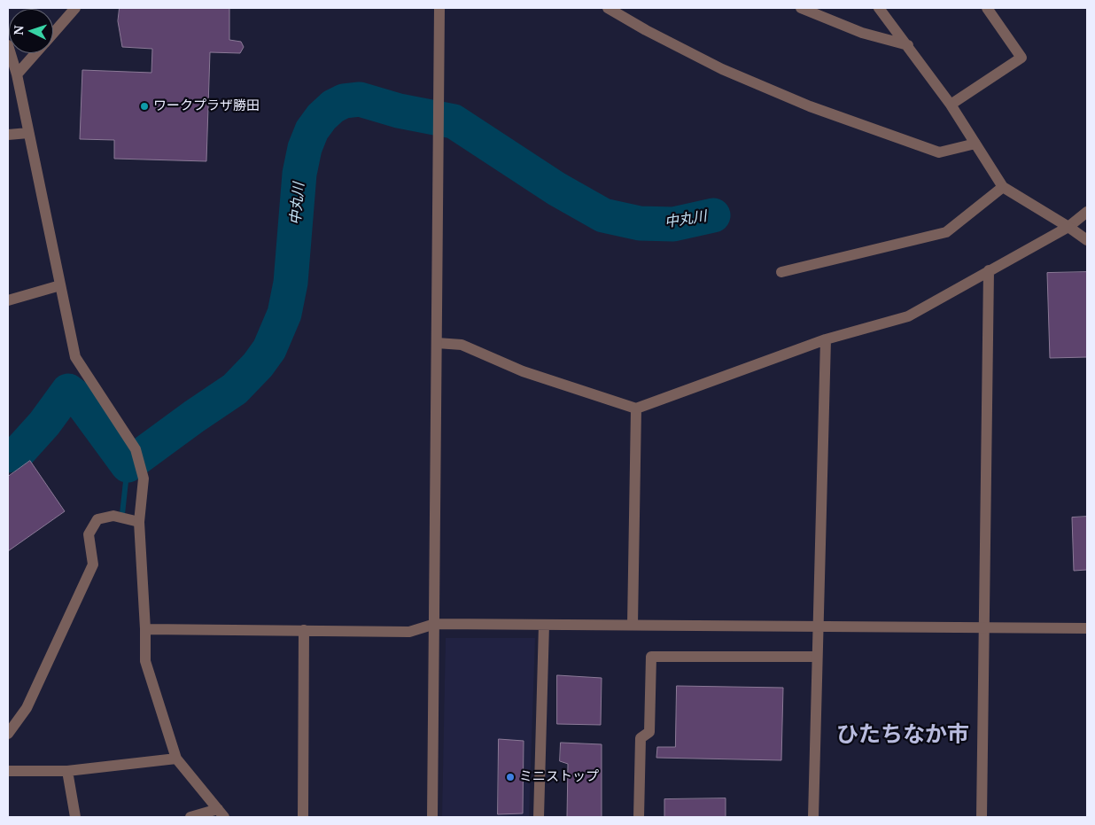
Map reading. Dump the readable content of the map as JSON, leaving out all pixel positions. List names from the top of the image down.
{
  "districts": ["ひたちなか市"],
  "water": ["中丸川"],
  "places": ["ワークプラザ勝田", "ミニストップ"],
  "north": "left"
}
